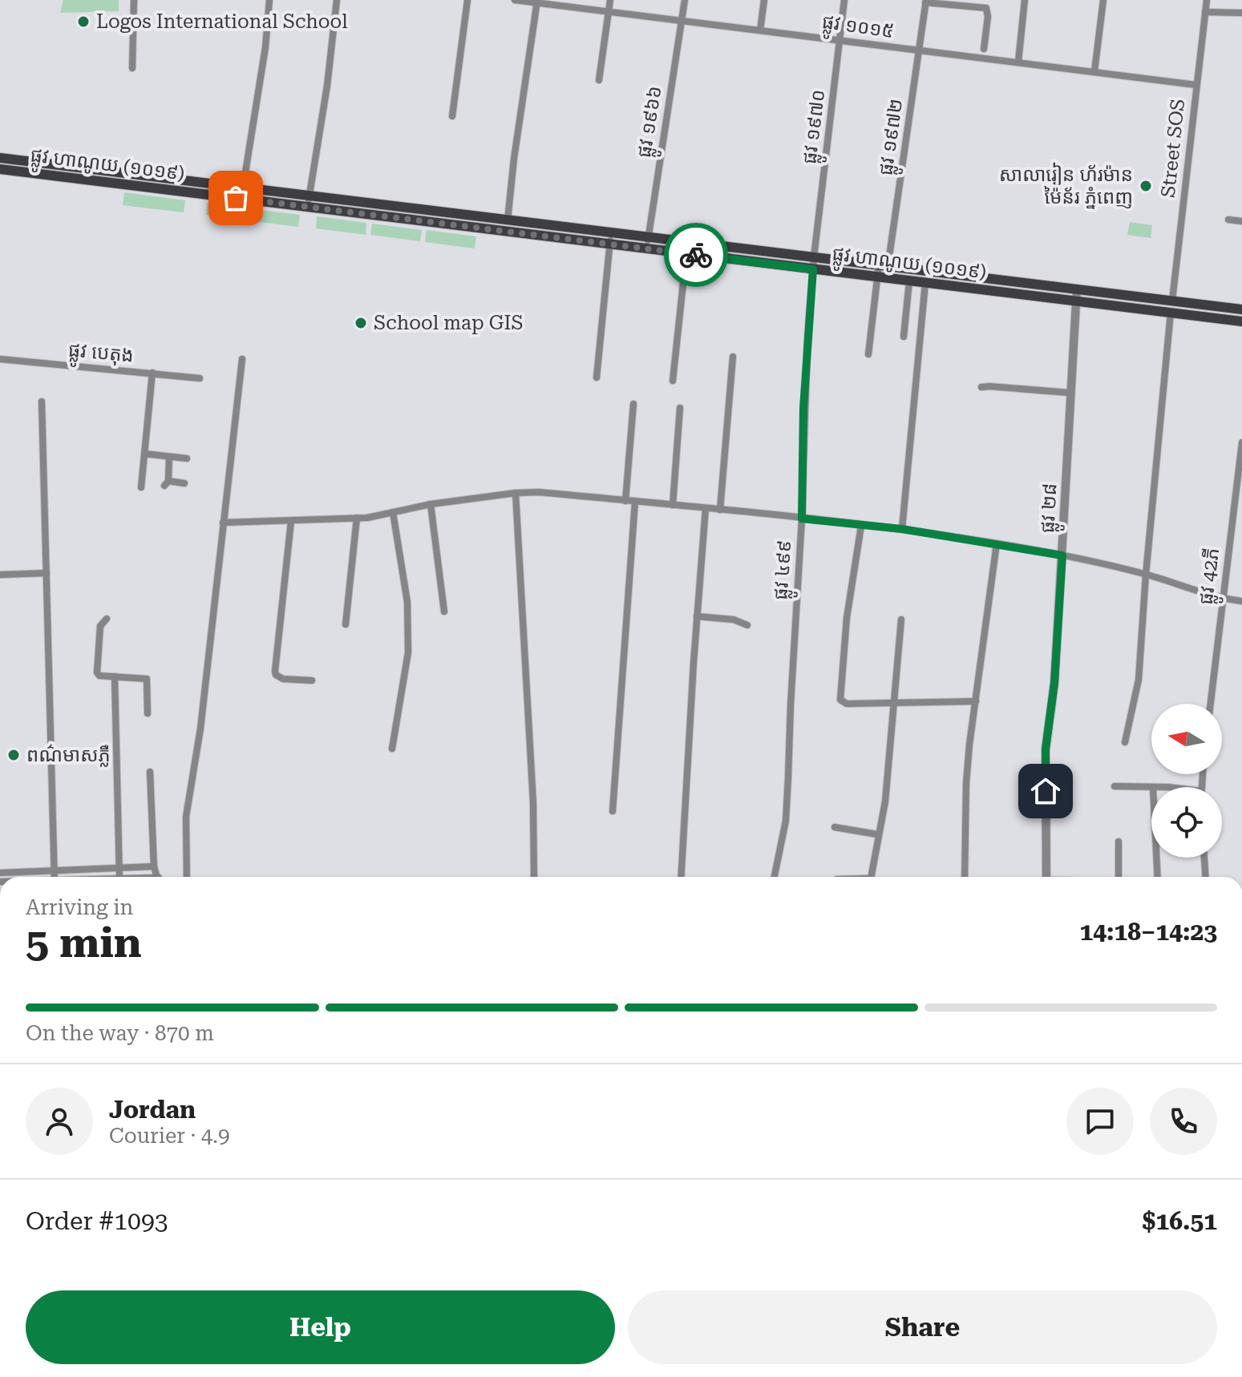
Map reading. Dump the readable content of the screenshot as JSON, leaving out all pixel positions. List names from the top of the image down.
{
  "streets": {
    "main road": ["ផ្លូវ ហាណូយ (១០១៩)"],
    "street": [
      "ផ្លូវ ១០១៥",
      "ផ្លូវ ១៩៦៦",
      "ផ្លូវ ១៩៧០",
      "ផ្លូវ ១៩៧២",
      "Street SOS",
      "ផ្លូវ បេតុង",
      "ផ្លូវ ២៨",
      "ផ្លូវ ៤៩៩",
      "ផ្លូវ 42ភី"
    ]
  },
  "crossings": [
    ["ផ្លូវ ១០១៥", "ផ្លូវ ១៩៦៦"],
    ["ផ្លូវ ១០១៥", "ផ្លូវ ១៩៧០"],
    ["ផ្លូវ ១០១៥", "ផ្លូវ ១៩៧២"],
    ["ផ្លូវ ១០១៥", "Street SOS"],
    ["ផ្លូវ ១៩៦៦", "ផ្លូវ ហាណូយ (១០១៩)"],
    ["ផ្លូវ ១៩៧០", "ផ្លូវ ហាណូយ (១០១៩)"],
    ["ផ្លូវ ១៩៧០", "ផ្លូវ ៤៩៩"],
    ["ផ្លូវ ១៩៧២", "ផ្លូវ ហាណូយ (១០១៩)"],
    ["Street SOS", "ផ្លូវ ហាណូយ (១០១៩)"],
    ["ផ្លូវ ហាណូយ (១០១៩)", "ផ្លូវ ២៨"],
    ["ផ្លូវ ហាណូយ (១០១៩)", "ផ្លូវ ៤៩៩"]
  ],
  "places": [
    "Logos International School",
    "សាលារៀន ហ័រម៉ាន ម៉ៃន័រ ភ្នំពេញ",
    "School map GIS",
    "ពណ៌មាសភ្លឺ"
  ],
  "north": "left",
  "page": {
    "heading": ["5 min", "Arriving in", "14:18–14:23"],
    "panel": [
      "Jordan",
      "Courier · 4.9",
      "Order #1093",
      "$16.51"
    ],
    "bar": "On the way · 870 m",
    "buttons": ["Help", "Share"]
  }
}
